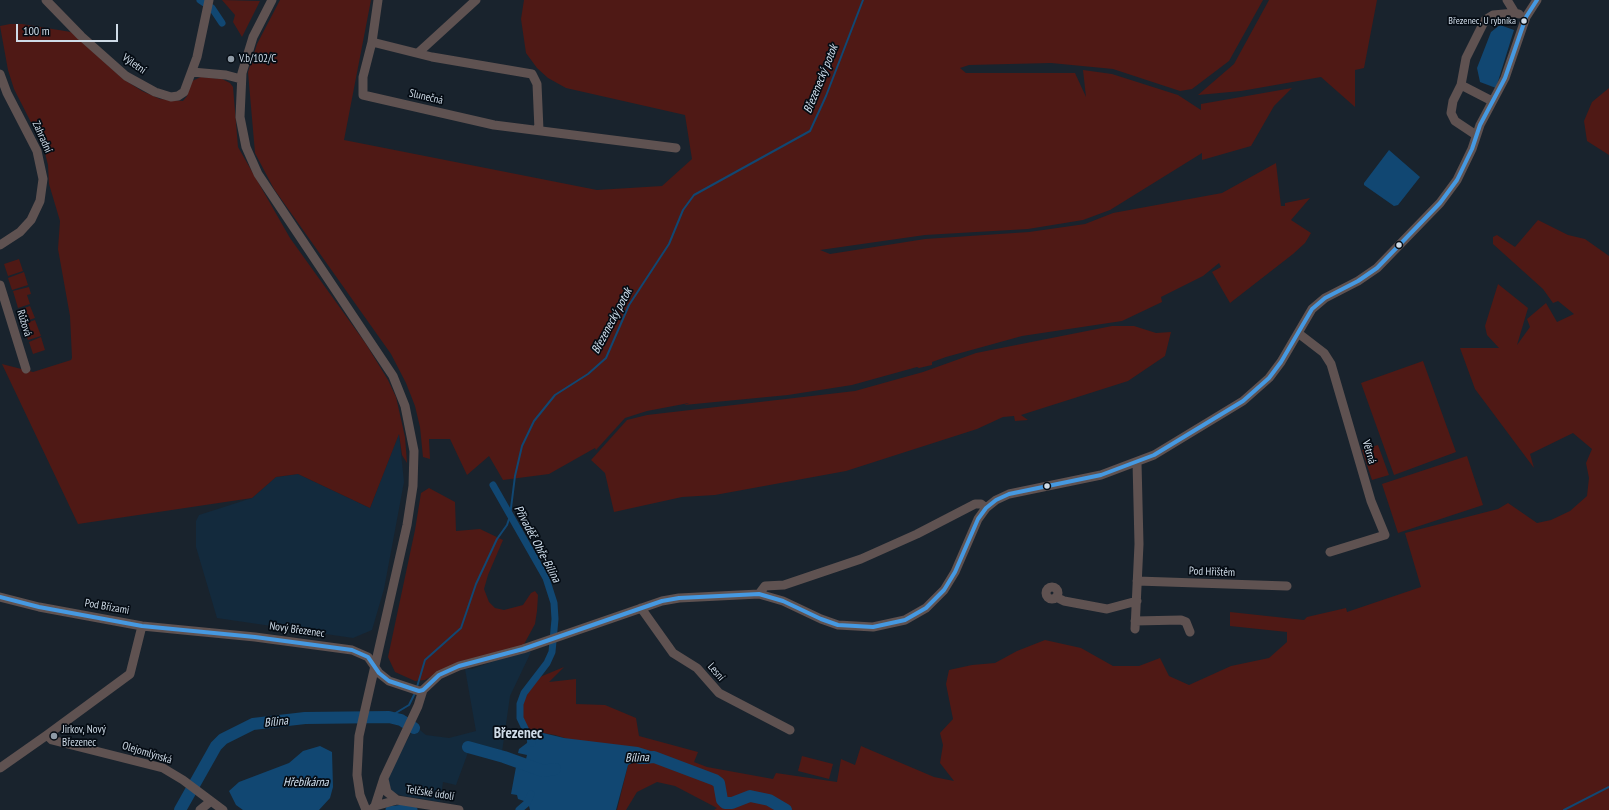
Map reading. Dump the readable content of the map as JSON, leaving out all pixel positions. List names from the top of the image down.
{
  "streets": {
    "street": [
      "Výletní",
      "Slunečná",
      "Zahradní",
      "Růžová",
      "Větrná",
      "Pod Hřištěm",
      "Pod Břízami",
      "Nový Březenec",
      "Lesní",
      "Olejomlýnská",
      "Telčské údolí"
    ]
  },
  "crossings": [
    ["Pod Břízami", "Nový Březenec"]
  ],
  "districts": ["Březenec"],
  "water": [
    "Březenecký potok",
    "Přivaděč Ohře-Bílina",
    "Bílina",
    "Hřebíkárna"
  ],
  "places": ["Březenec, U rybníka", "V.b/102/C", "Jirkov, Nový Březenec"],
  "scale_bar": "100 m"
}
